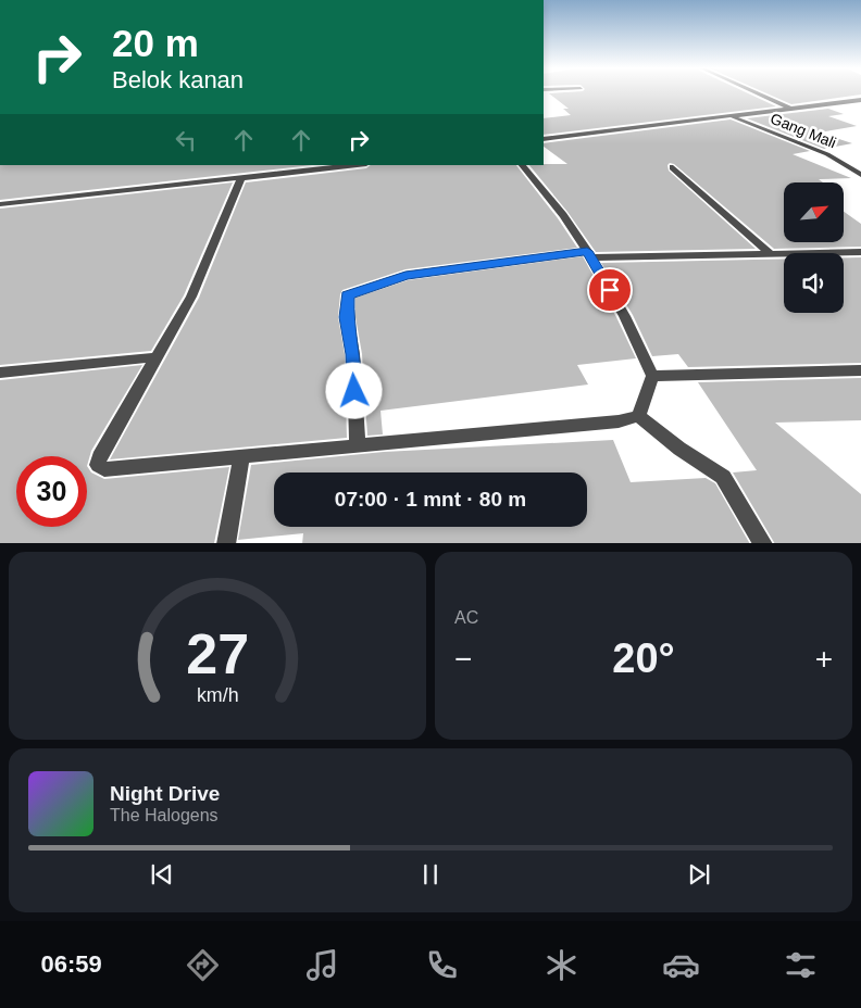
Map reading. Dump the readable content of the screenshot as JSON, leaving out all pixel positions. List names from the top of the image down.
{
  "streets": {
    "street": ["Gang Mali"]
  },
  "north": "top right",
  "page": {
    "turn": ["20 m", "Belok kanan"],
    "limit": "30",
    "trip": "07:00 · 1 mnt · 80 m",
    "tile": "AC",
    "heat": ["−", "20°", "+"],
    "song": ["Night Drive", "The Halogens"],
    "tabs": "06:59",
    "gauge": ["27", "km/h"]
  }
}
